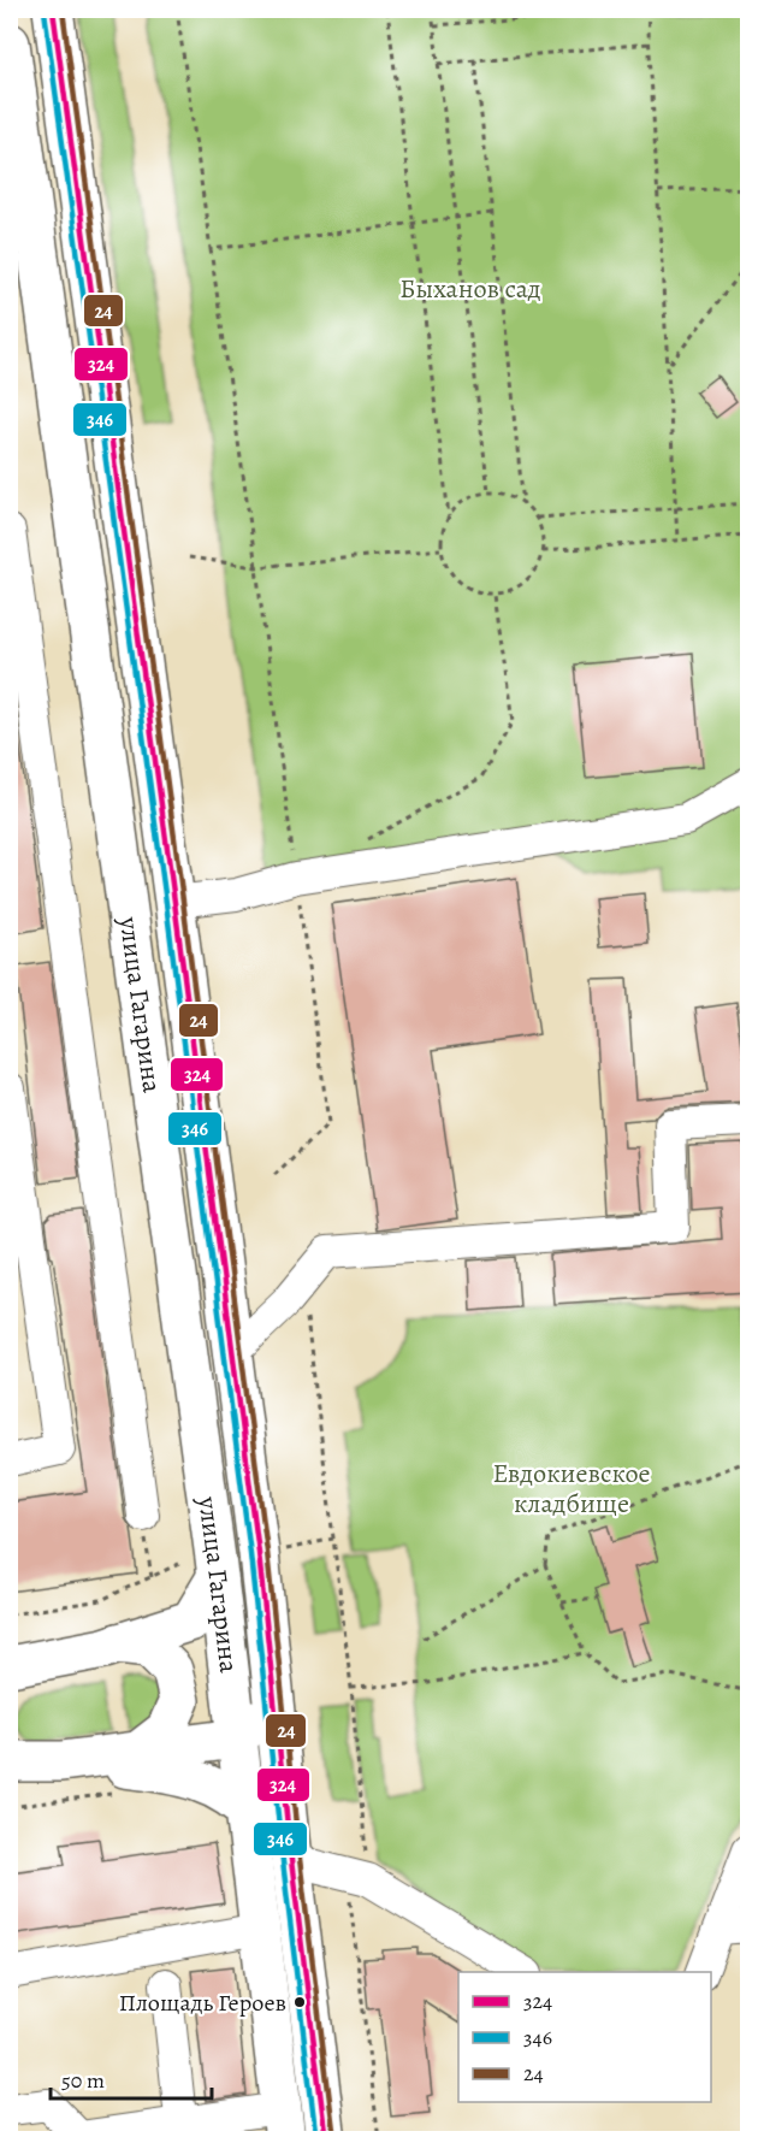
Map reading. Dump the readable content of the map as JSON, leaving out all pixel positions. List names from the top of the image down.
{
  "streets": {
    "main road": ["улица Гагарина"]
  },
  "parks": ["Быханов сад", "Евдокиевское кладбище"],
  "places": ["Площадь Героев"],
  "lines": ["transit line 324", "transit line 24", "transit line 346"],
  "legend": ["324", "346", "24"],
  "scale_bar": "50 m"
}
